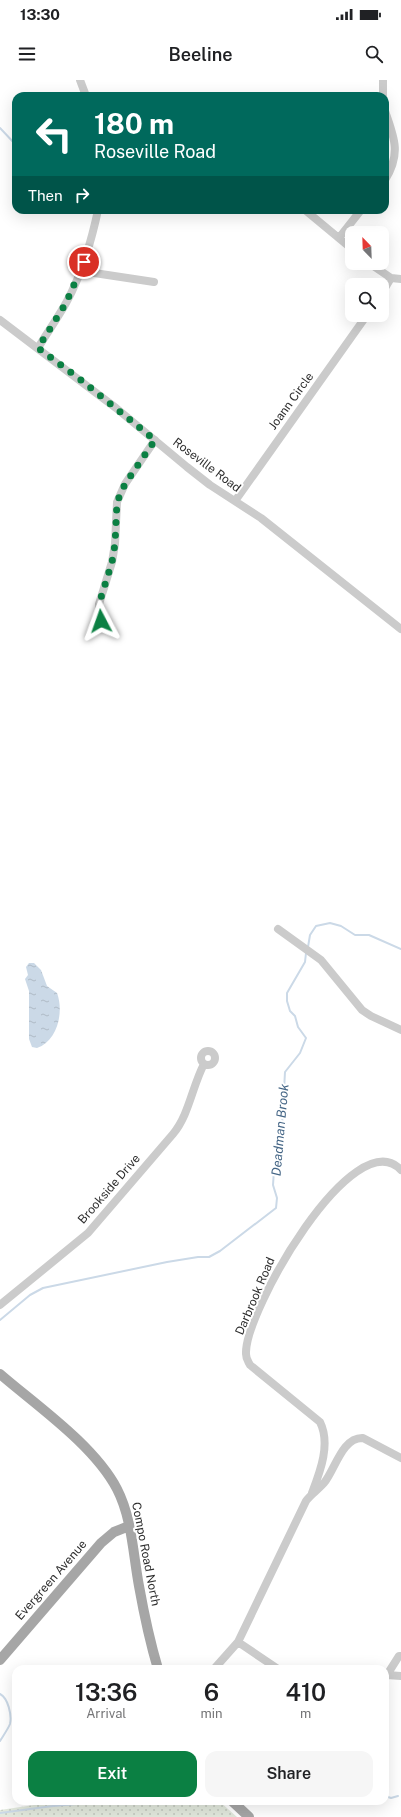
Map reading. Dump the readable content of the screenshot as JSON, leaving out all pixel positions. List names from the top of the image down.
{
  "streets": {
    "main road": ["Compo Road North", "Evergreen Avenue"],
    "street": [
      "Joann Circle",
      "Roseville Road",
      "Brookside Drive",
      "Darbrook Road"
    ]
  },
  "crossings": [
    ["Joann Circle", "Roseville Road"],
    ["Compo Road North", "Evergreen Avenue"]
  ],
  "water": ["Deadman Brook"],
  "north": "top left",
  "page": {
    "status": "13:30",
    "header": "Beeline",
    "turn": ["180 m", "Roseville Road"],
    "then": "Then",
    "eta": [
      "13:36",
      "Arrival",
      "6",
      "min",
      "410",
      "m"
    ],
    "buttons": ["Exit", "Share"]
  }
}
